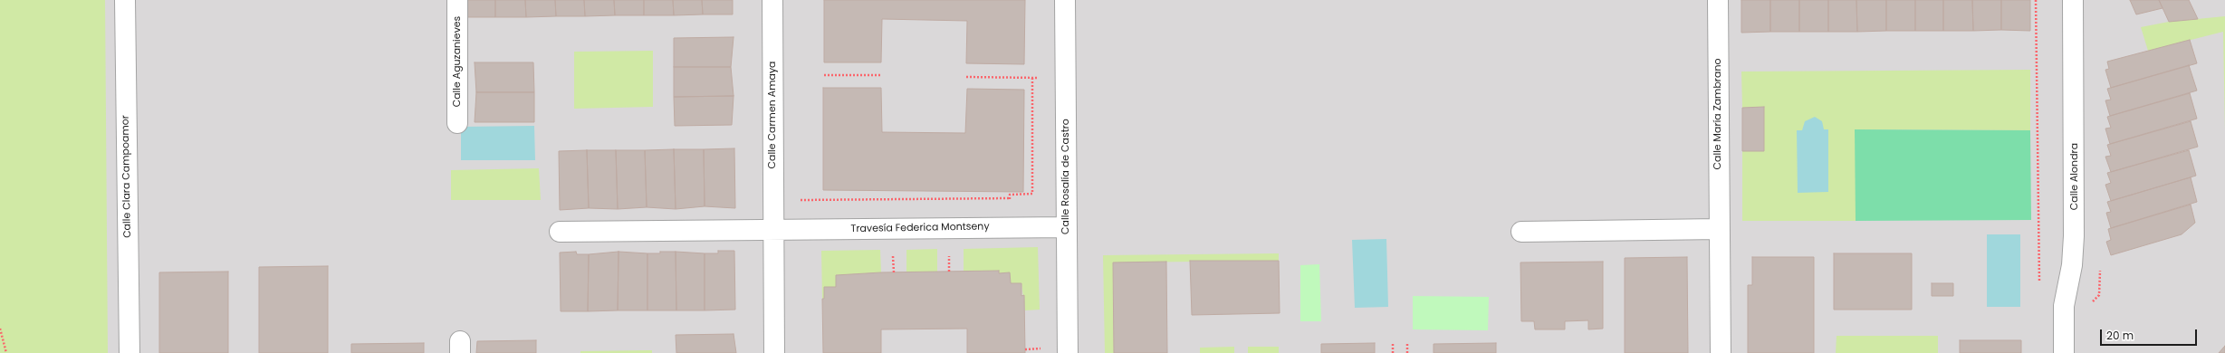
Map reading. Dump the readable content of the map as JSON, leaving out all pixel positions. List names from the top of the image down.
{
  "streets": {
    "street": [
      "Calle Aguzanieves",
      "Calle María Zambrano",
      "Calle Carmen Amaya",
      "Calle Clara Campoamor",
      "Calle Rosalía de Castro",
      "Calle Alondra",
      "Travesía Federica Montseny"
    ]
  },
  "crossings": [
    ["Calle Carmen Amaya", "Travesía Federica Montseny"],
    ["Calle Rosalía de Castro", "Travesía Federica Montseny"]
  ],
  "scale_bar": "20 m"
}
